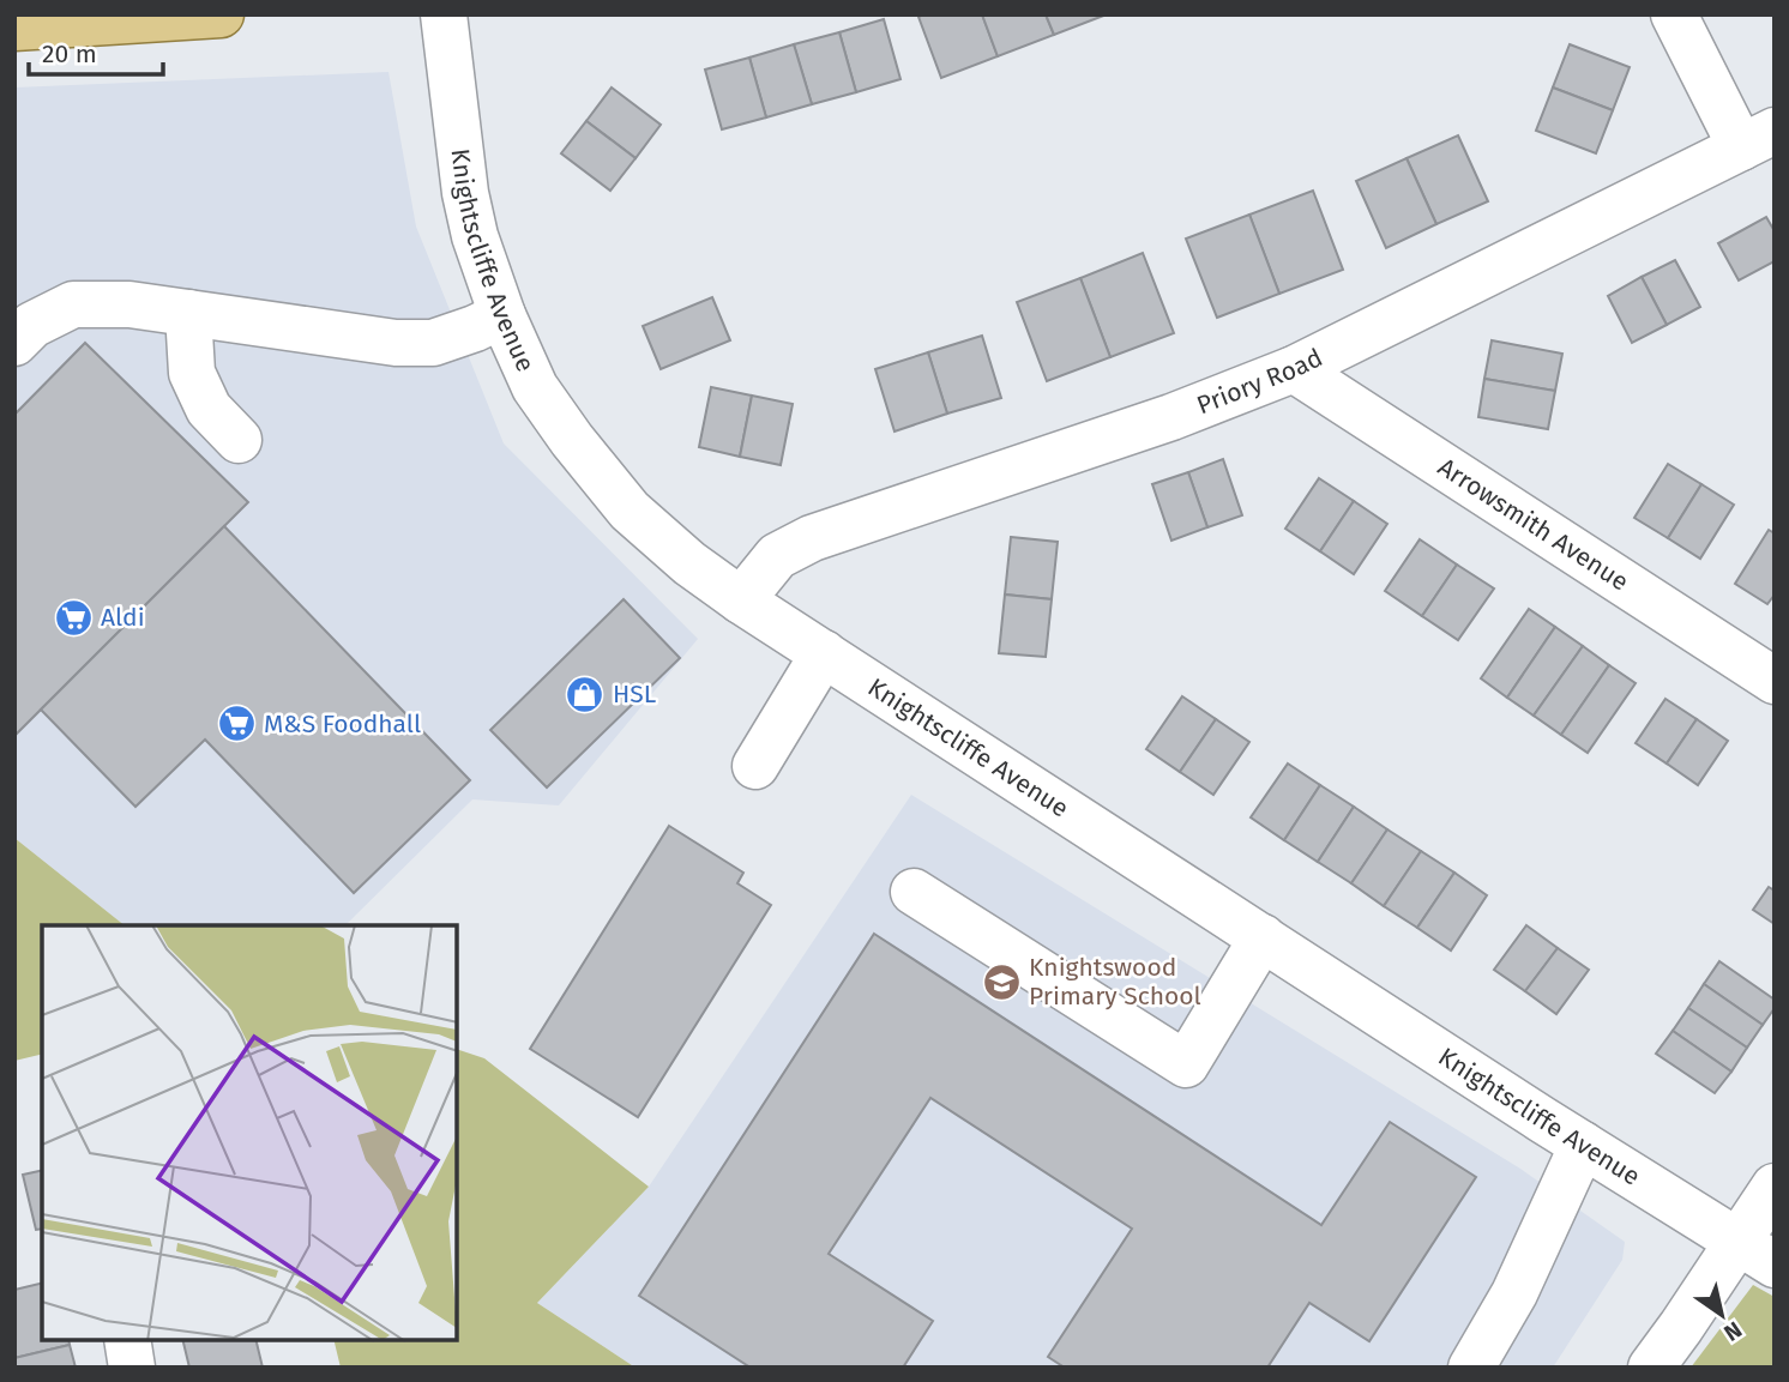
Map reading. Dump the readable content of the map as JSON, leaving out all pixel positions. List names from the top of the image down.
{
  "streets": {
    "street": ["Knightscliffe Avenue", "Priory Road", "Arrowsmith Avenue"]
  },
  "crossings": [
    ["Knightscliffe Avenue", "Priory Road"],
    ["Priory Road", "Arrowsmith Avenue"]
  ],
  "places": {
    "supermarket": ["Aldi", "M&S Foodhall"],
    "shop": ["HSL"],
    "school or university": ["Knightswood Primary School"]
  },
  "scale_bar": "20 m",
  "north": "bottom right"
}
